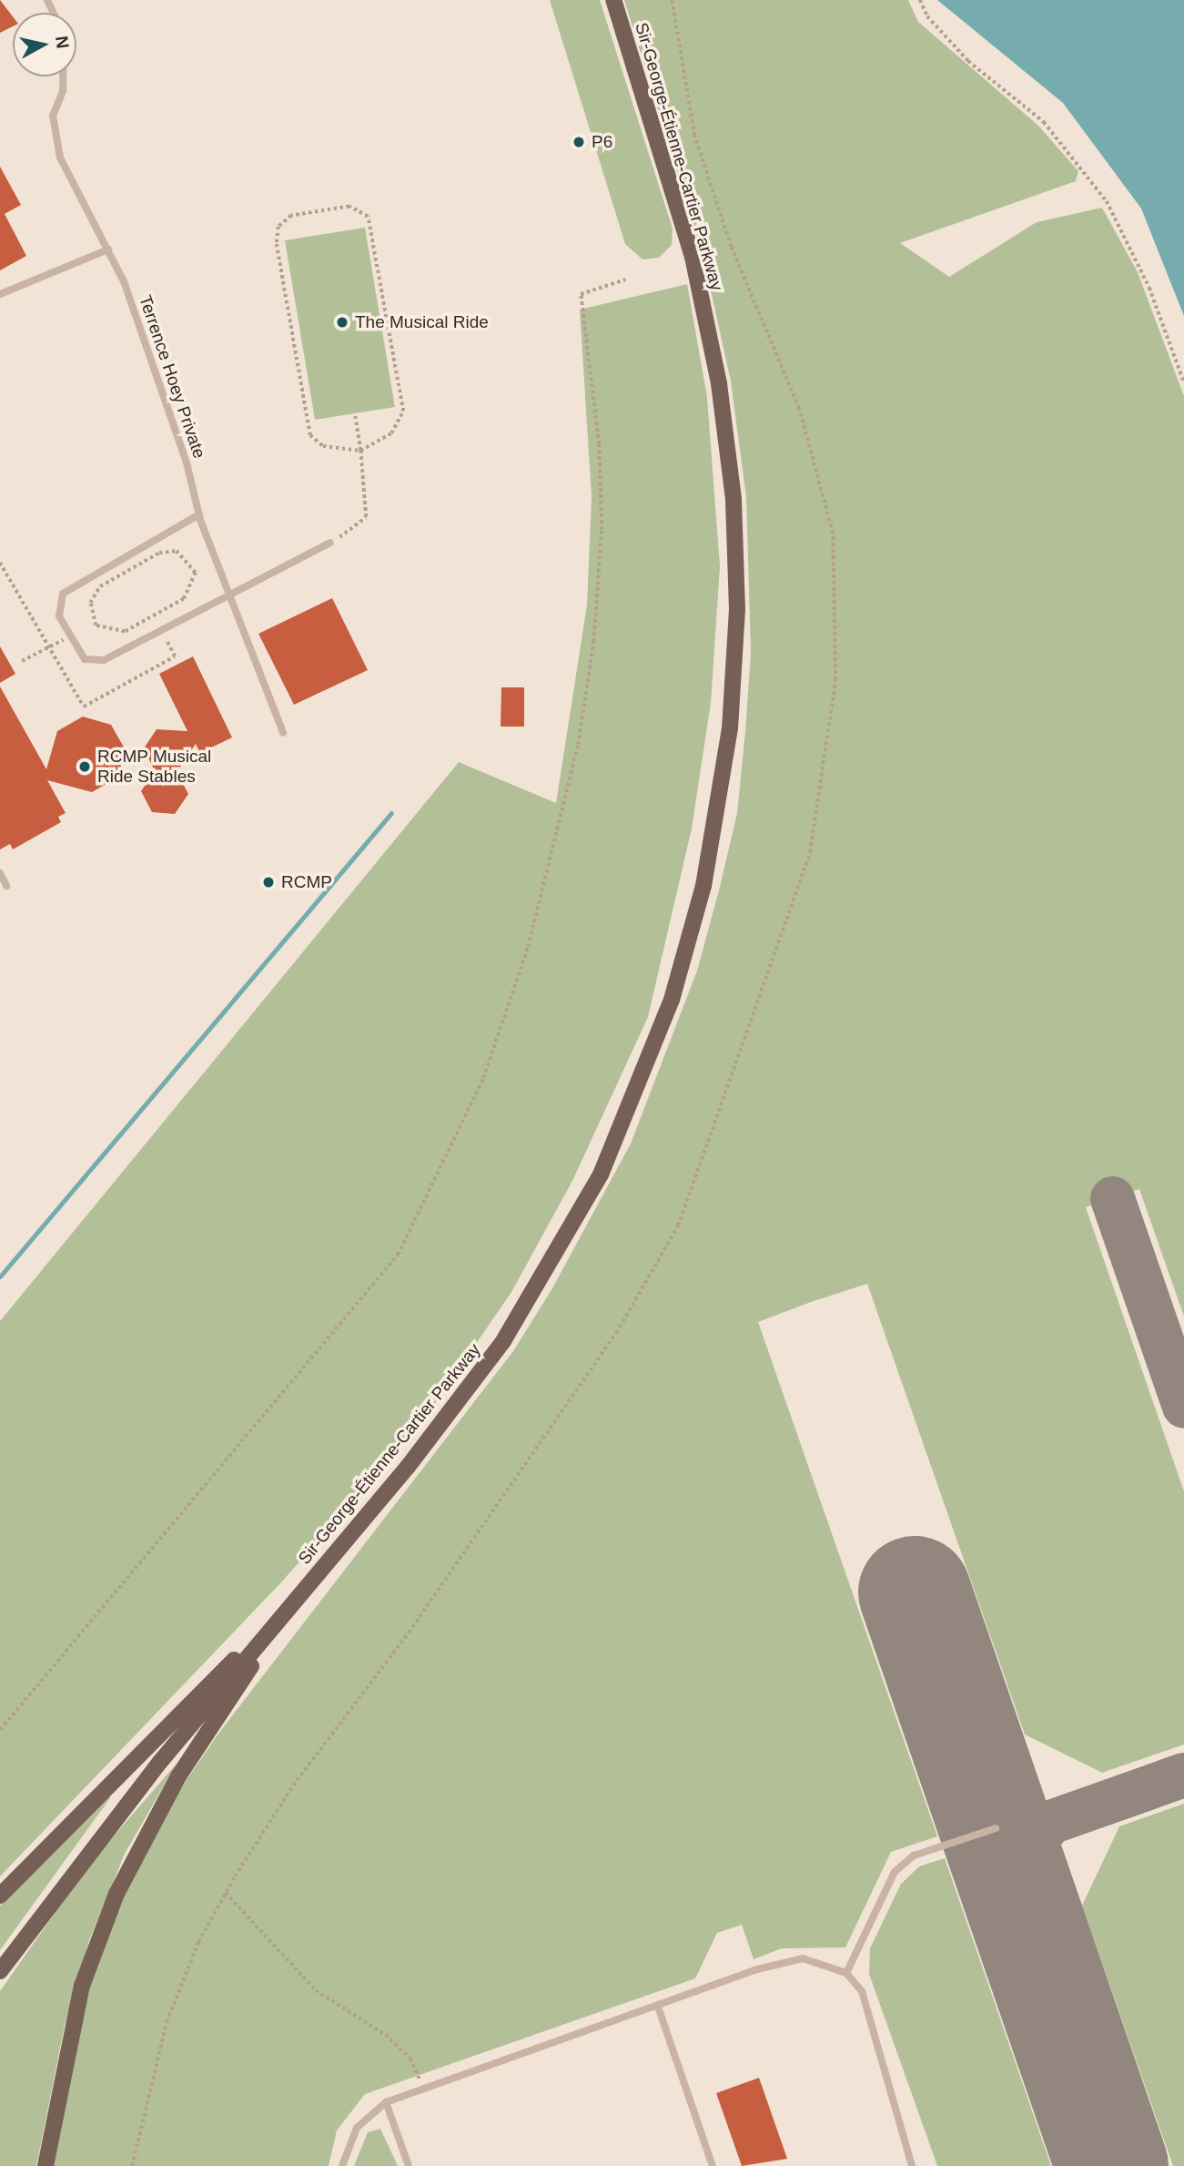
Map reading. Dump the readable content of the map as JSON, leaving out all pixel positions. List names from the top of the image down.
{
  "streets": {
    "main road": ["Sir-George-Étienne-Cartier Parkway"],
    "lane": ["Terrence Hoey Private"]
  },
  "places": [
    "P6",
    "The Musical Ride",
    "RCMP Musical Ride Stables",
    "RCMP"
  ],
  "north": "right"
}
